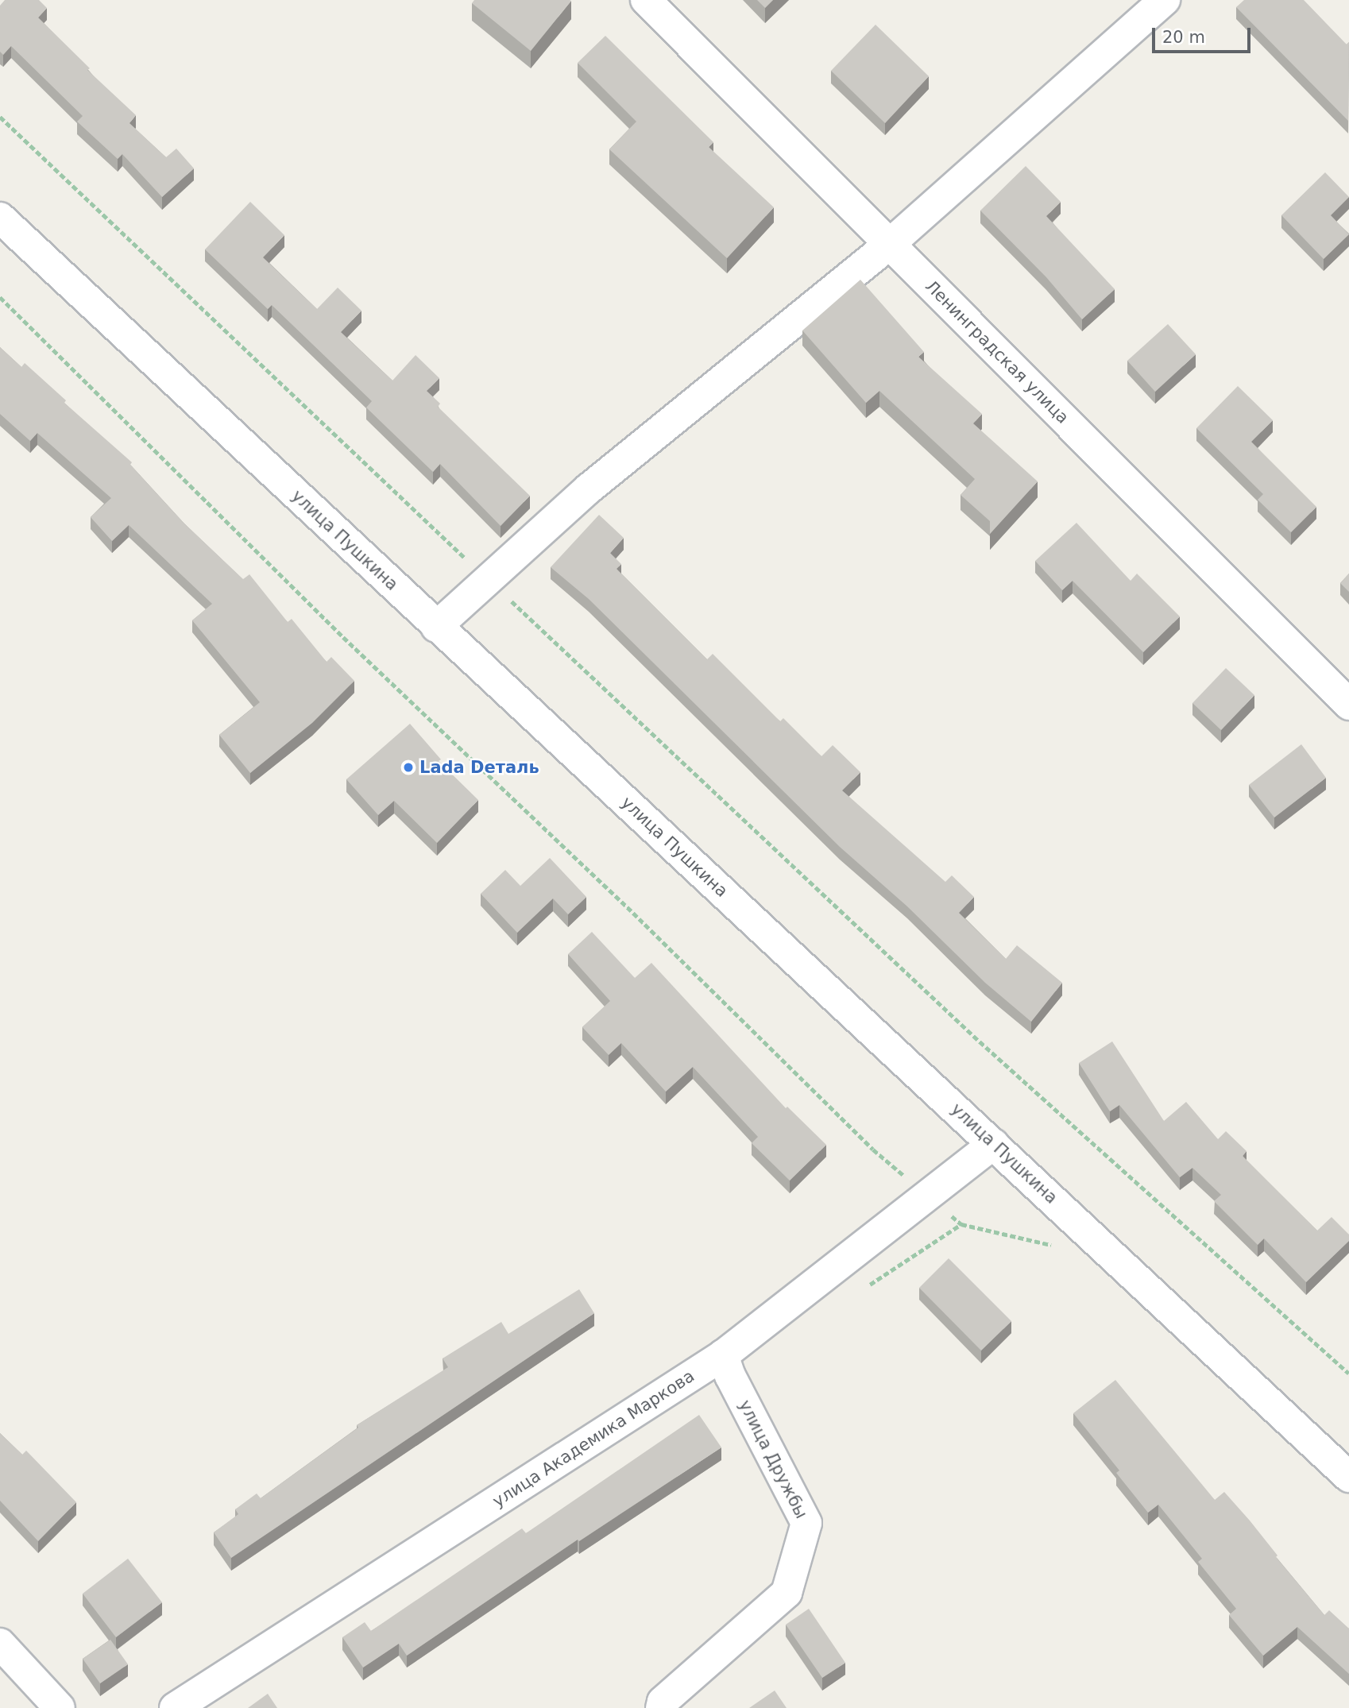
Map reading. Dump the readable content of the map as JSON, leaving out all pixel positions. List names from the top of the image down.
{
  "streets": {
    "street": [
      "Ленинградская улица",
      "улица Пушкина",
      "улица Академика Маркова",
      "улица Дружбы"
    ]
  },
  "crossings": [
    ["улица Пушкина", "улица Академика Маркова"],
    ["улица Академика Маркова", "улица Дружбы"]
  ],
  "places": ["Lada Dеталь"],
  "scale_bar": "20 m"
}
